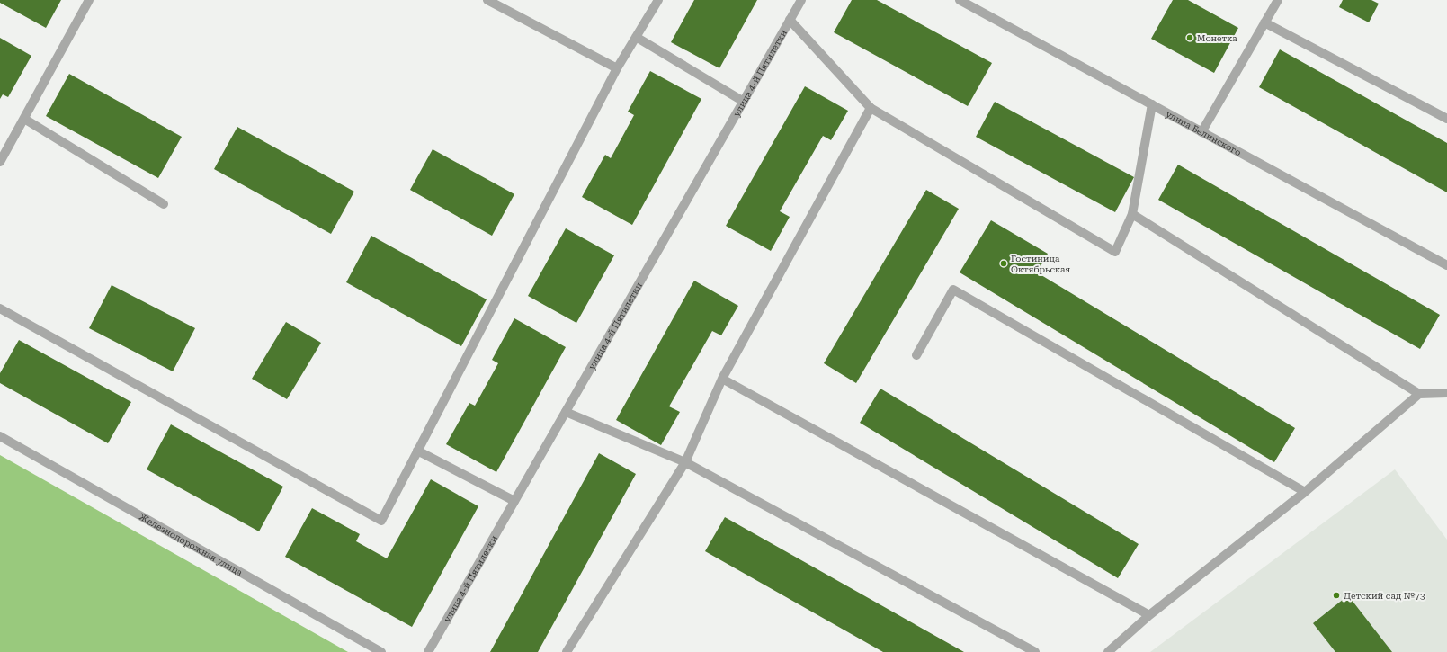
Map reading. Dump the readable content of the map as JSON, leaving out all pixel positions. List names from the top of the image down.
{
  "streets": {
    "street": ["улица 4-й Пятилетки", "улица Белинского", "Железнодорожная улица"]
  },
  "places": ["Монетка", "Гостиница Октябрьская", "Детский сад №73"]
}
